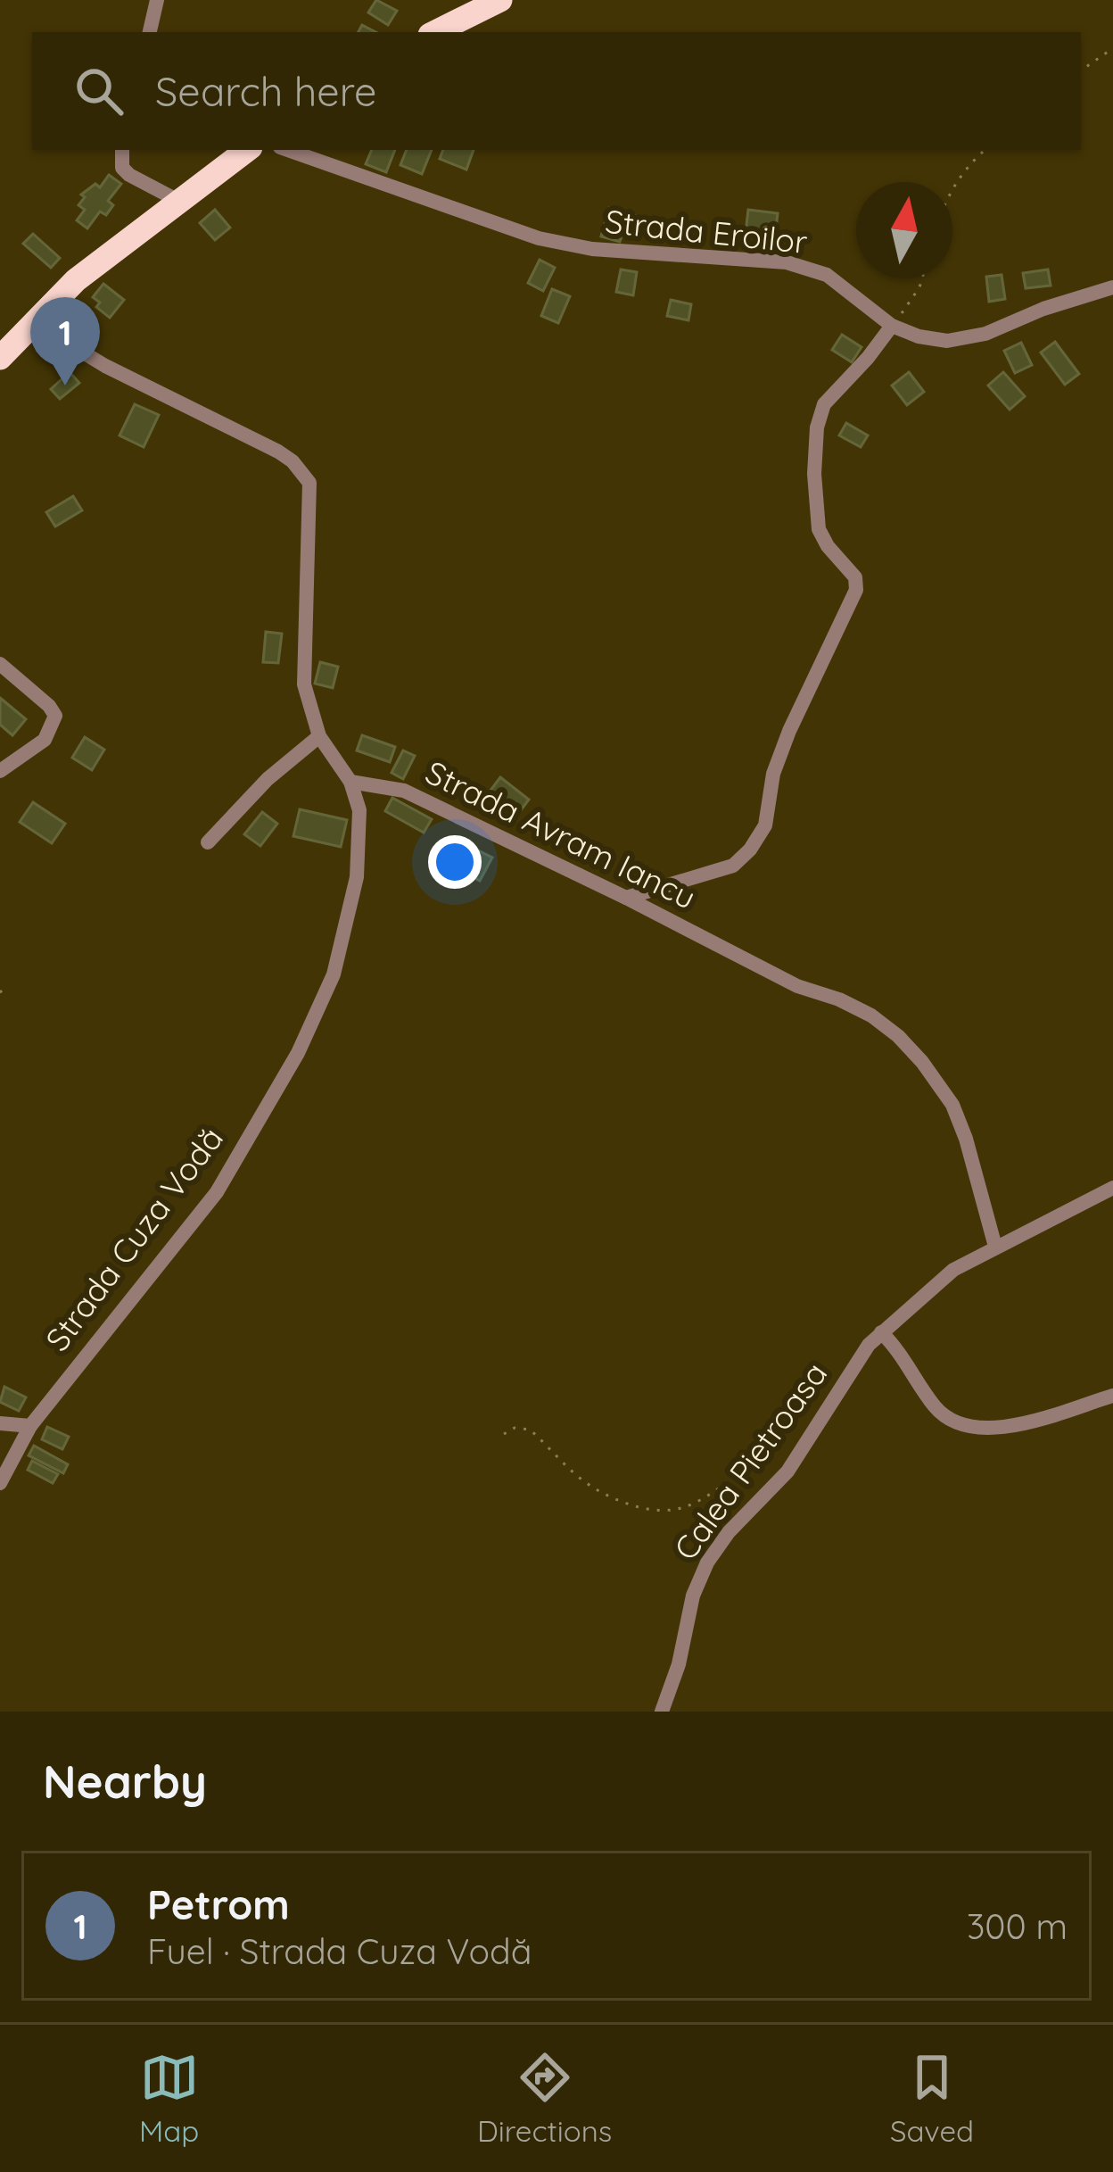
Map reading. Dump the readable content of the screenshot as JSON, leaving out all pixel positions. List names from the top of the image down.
{
  "streets": {
    "street": [
      "Strada Eroilor",
      "Strada Avram Iancu",
      "Strada Cuza Vodă",
      "Calea Pietroasa"
    ]
  },
  "crossings": [
    ["Strada Avram Iancu", "Strada Cuza Vodă"],
    ["Strada Avram Iancu", "Calea Pietroasa"]
  ],
  "north": "top",
  "page": {
    "search": "Search here",
    "pins": "1",
    "heading": "Nearby",
    "list": [
      {
        "mark": "1",
        "name": "Petrom",
        "note": "Fuel · Strada Cuza Vodă",
        "value": "300 m"
      }
    ],
    "nav": ["Map", "Directions", "Saved"]
  }
}
